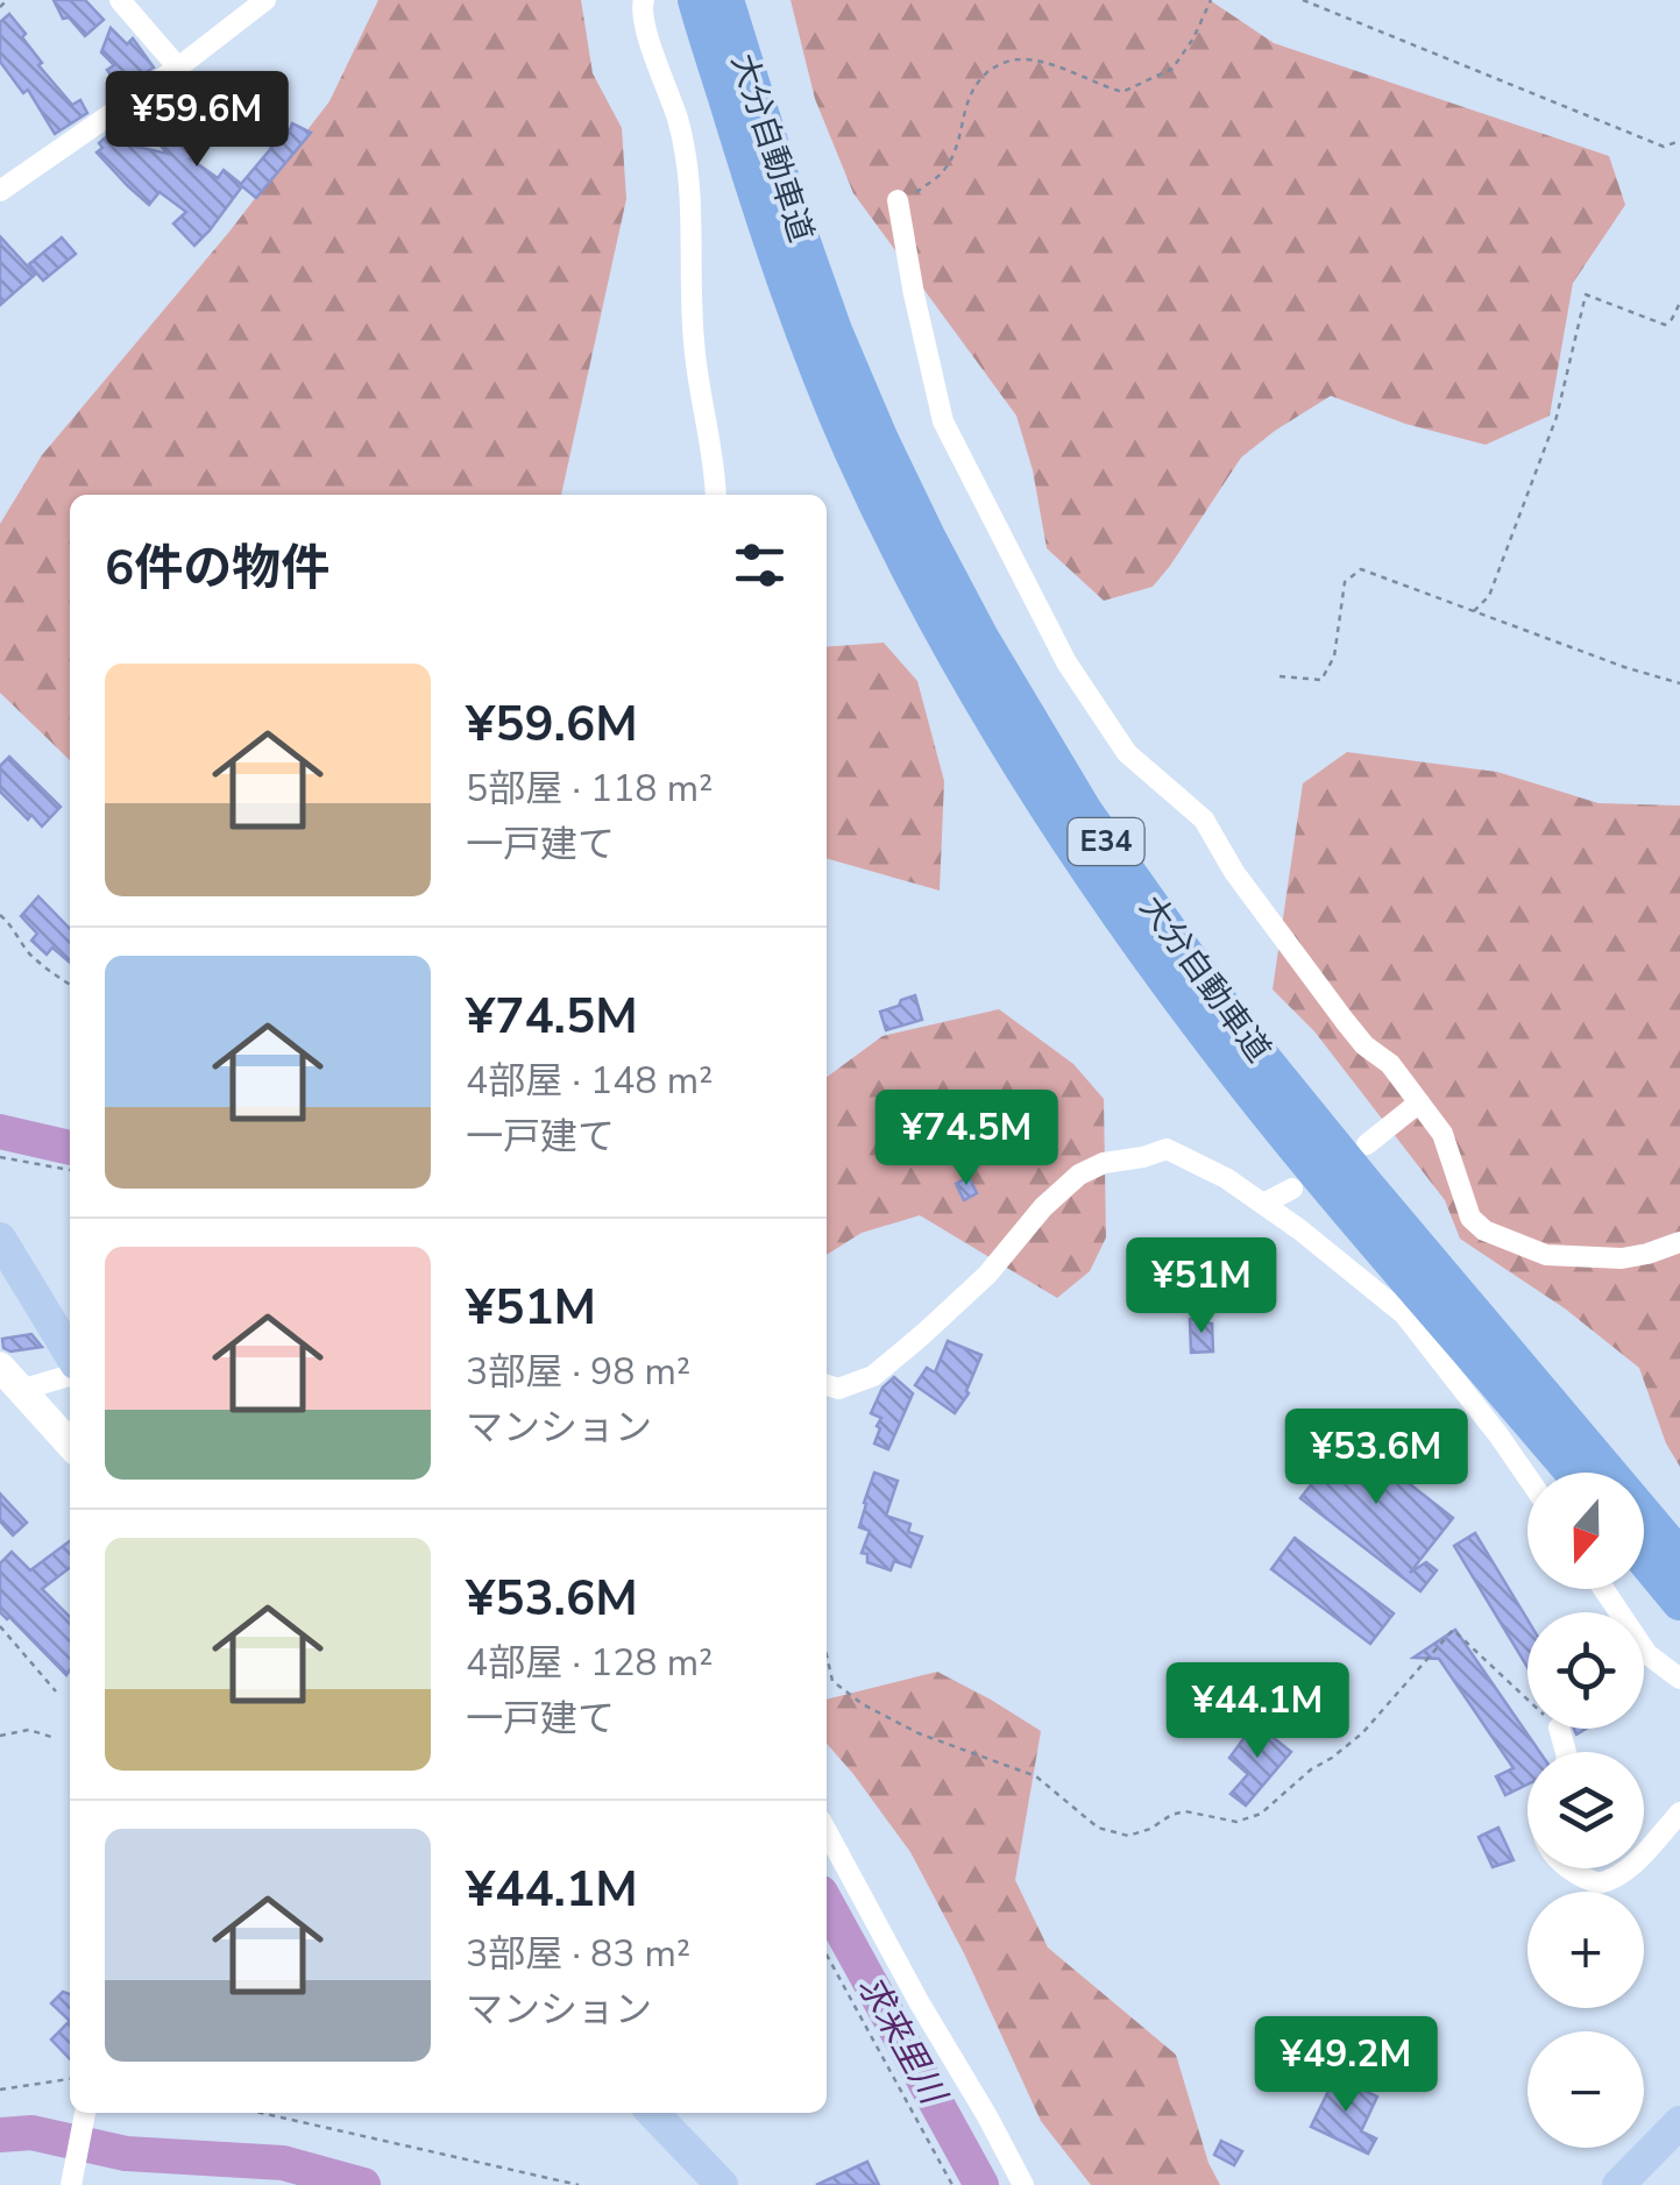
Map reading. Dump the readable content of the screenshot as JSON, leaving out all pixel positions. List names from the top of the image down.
{
  "streets": {
    "highway": ["大分自動車道", "E34"]
  },
  "water": ["求来里川"],
  "north": "bottom",
  "page": {
    "price": [
      "¥59.6M",
      "¥74.5M",
      "¥51M",
      "¥53.6M",
      "¥44.1M",
      "¥49.2M"
    ],
    "heading": "6件の物件",
    "list": [
      {
        "name": "¥59.6M",
        "note": "5部屋 · 118 m² · 一戸建て"
      },
      {
        "name": "¥74.5M",
        "note": "4部屋 · 148 m² · 一戸建て"
      },
      {
        "name": "¥51M",
        "note": "3部屋 · 98 m² · マンション"
      },
      {
        "name": "¥53.6M",
        "note": "4部屋 · 128 m² · 一戸建て"
      },
      {
        "name": "¥44.1M",
        "note": "3部屋 · 83 m² · マンション"
      }
    ],
    "map_buttons": ["+", "−"]
  }
}
